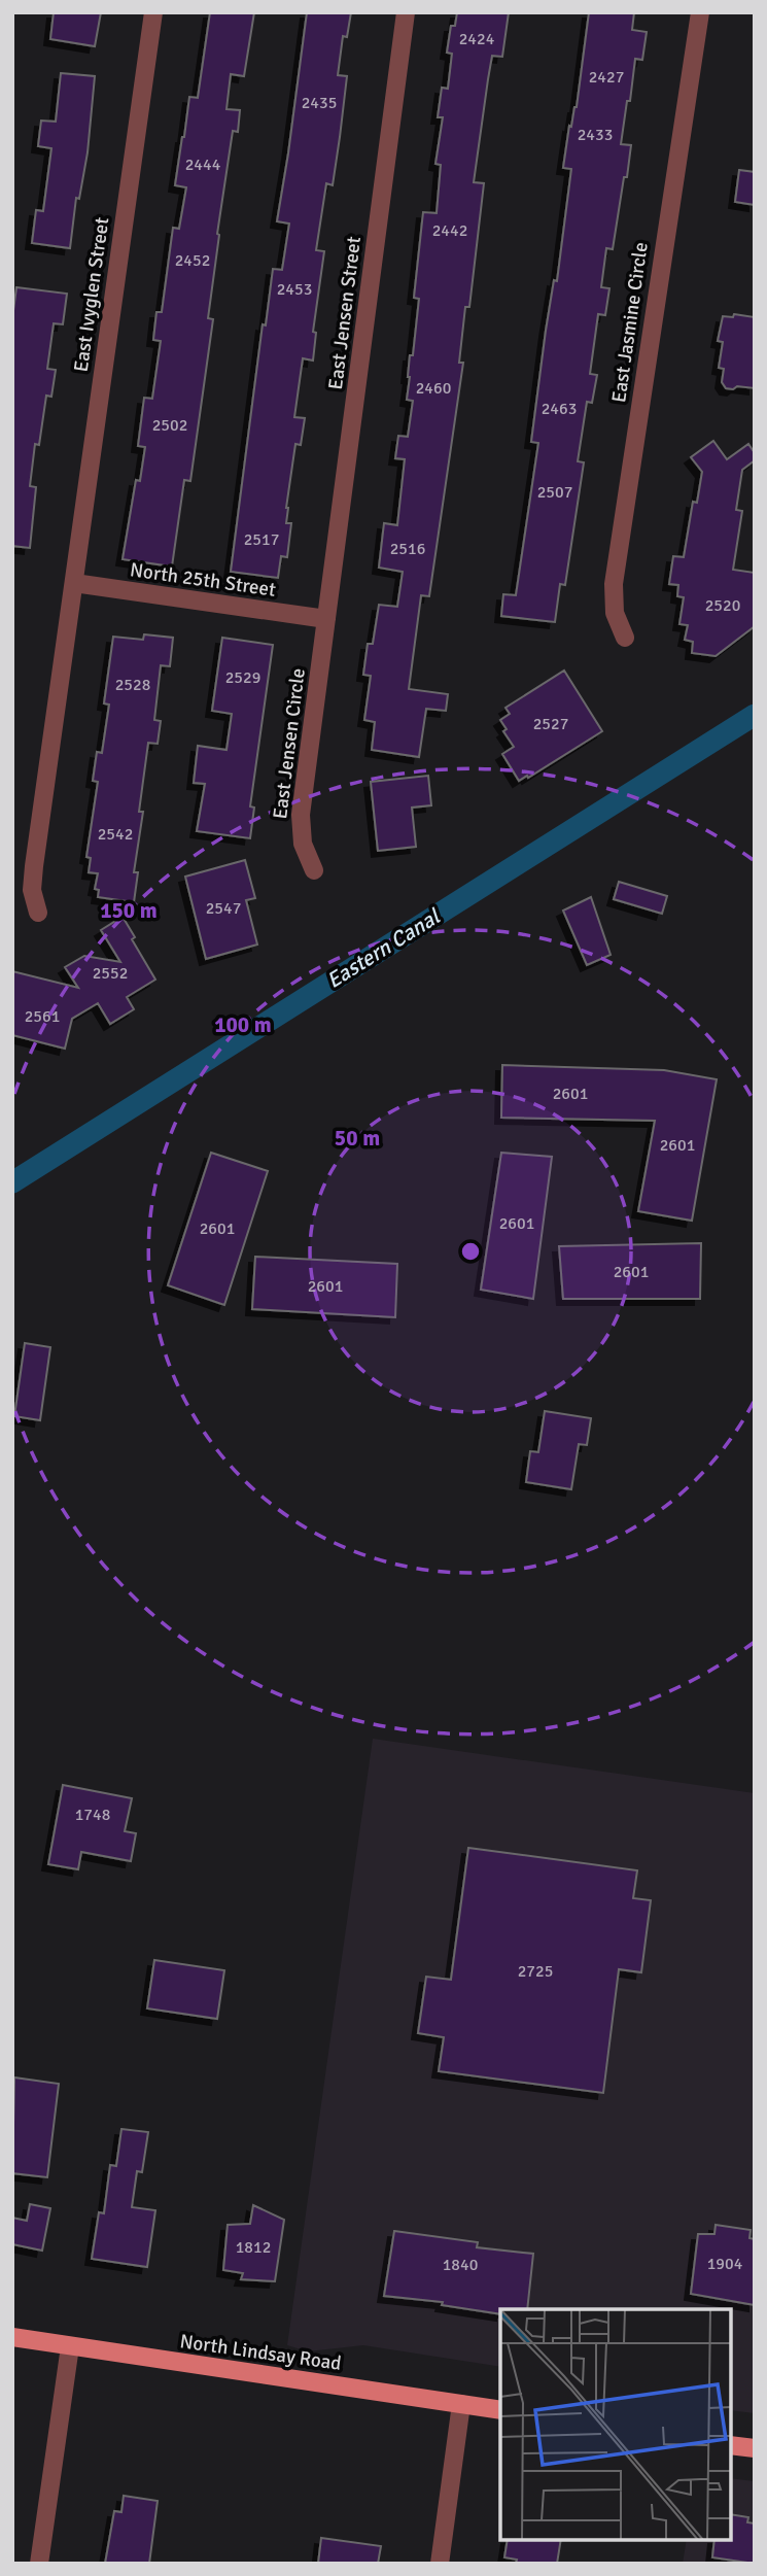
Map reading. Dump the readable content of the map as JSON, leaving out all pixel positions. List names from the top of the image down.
{
  "streets": {
    "main road": ["North Lindsay Road"],
    "street": [
      "East Ivyglen Street",
      "East Jensen Street",
      "East Jasmine Circle",
      "North 25th Street",
      "East Jensen Circle"
    ]
  },
  "crossings": [
    ["East Ivyglen Street", "North 25th Street"],
    ["East Jensen Street", "North 25th Street"],
    ["East Jensen Street", "East Jensen Circle"],
    ["North 25th Street", "East Jensen Circle"]
  ],
  "water": ["Eastern Canal"],
  "house_numbers": [
    "2424",
    "2427",
    "2435",
    "2433",
    "2444",
    "2442",
    "2452",
    "2453",
    "2460",
    "2463",
    "2502",
    "2507",
    "2517",
    "2516",
    "2520",
    "2529",
    "2528",
    "2527",
    "2542",
    "2547",
    "2552",
    "2561",
    "2601",
    "2601",
    "2601",
    "2601",
    "2601",
    "2601",
    "1748",
    "2725",
    "1812",
    "1904",
    "1840"
  ],
  "rings": ["150 m", "100 m", "50 m"]
}
